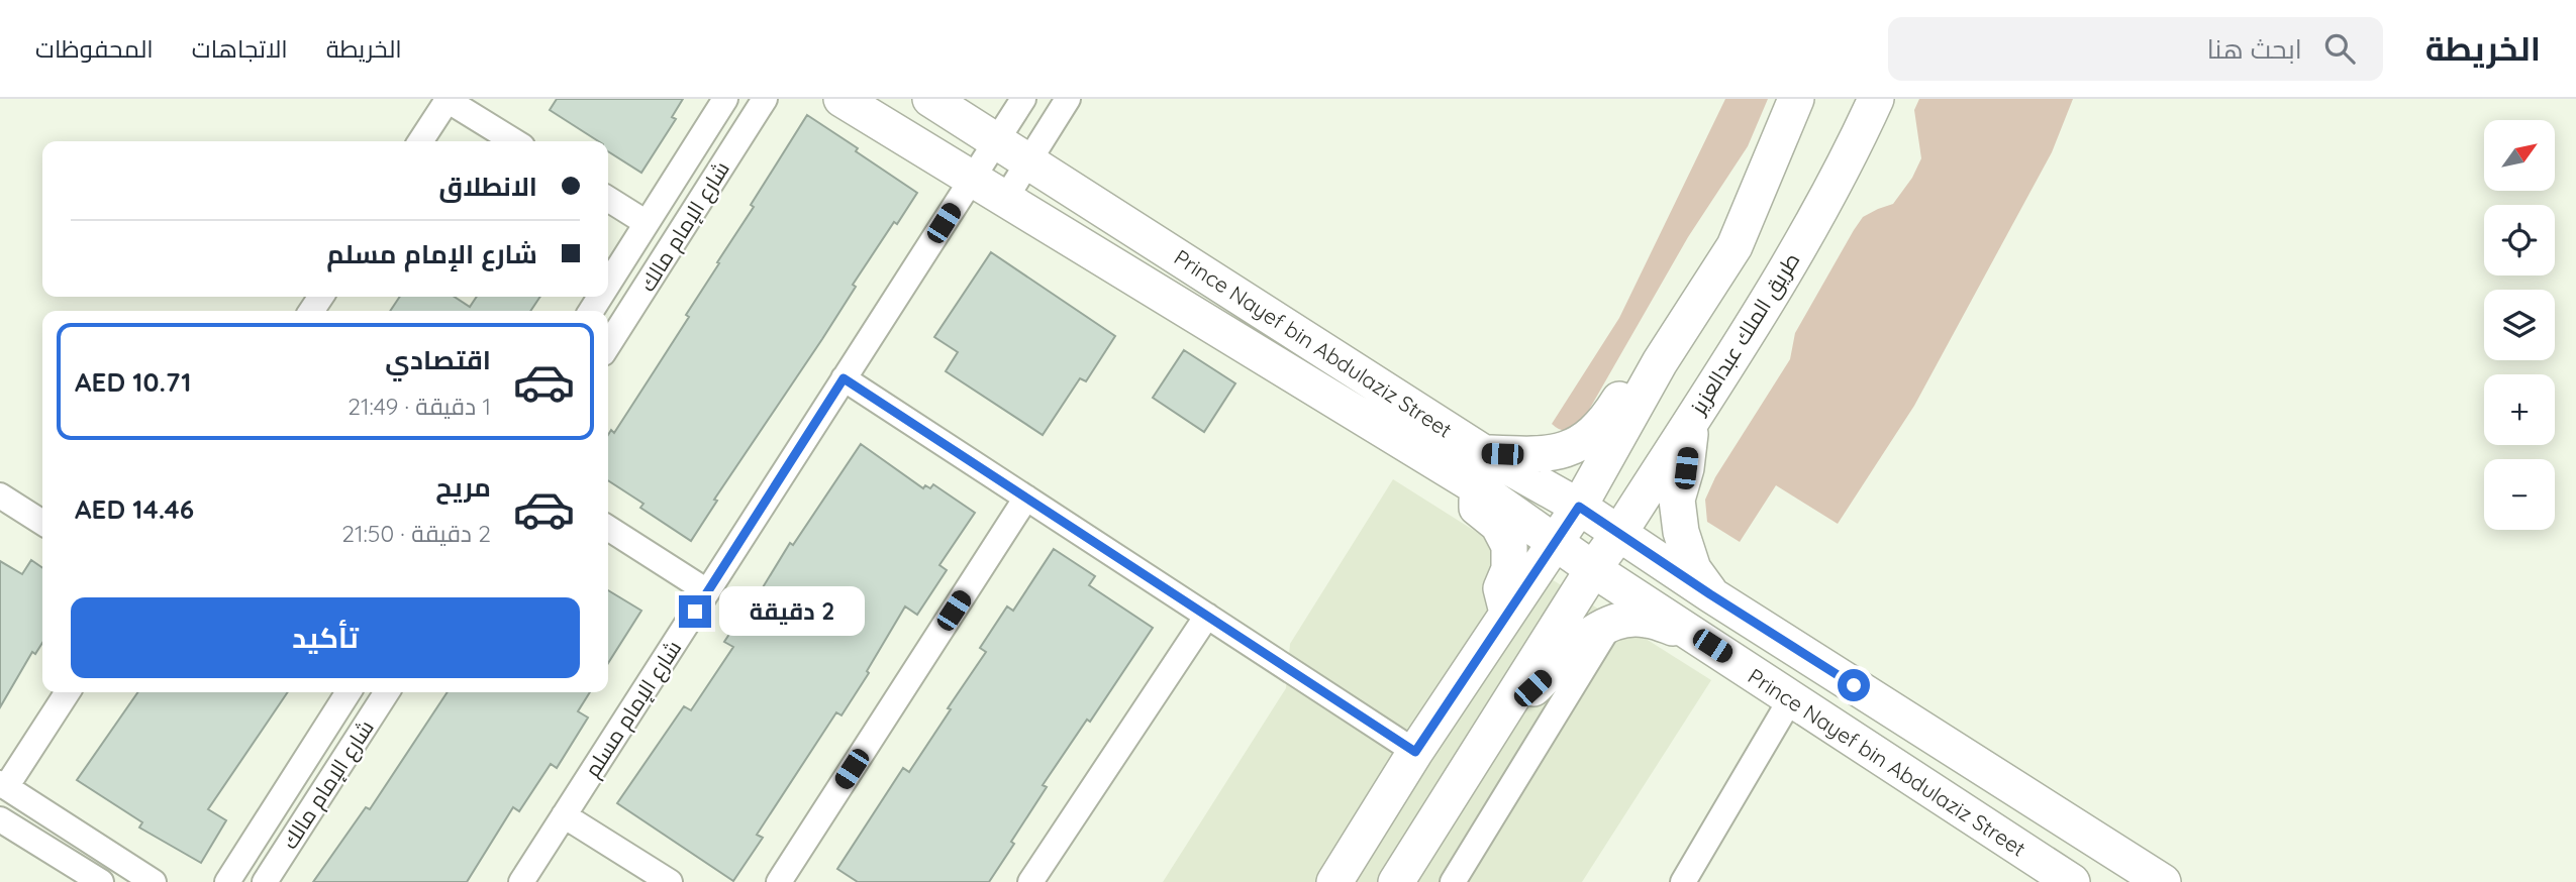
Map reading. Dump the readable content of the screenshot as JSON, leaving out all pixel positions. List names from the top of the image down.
{
  "streets": {
    "main road": ["طريق الملك عبدالعزيز", "Prince Nayef bin Abdulaziz Street"],
    "street": ["شارع الإمام مالك", "شارع الإمام مسلم"]
  },
  "crossings": [
    ["طريق الملك عبدالعزيز", "Prince Nayef bin Abdulaziz Street"],
    ["Prince Nayef bin Abdulaziz Street", "شارع الإمام مسلم"]
  ],
  "north": "top right",
  "page": {
    "header": "الخريطة",
    "search": "ابحث هنا",
    "nav": ["الخريطة", "الاتجاهات", "المحفوظات"],
    "map_buttons": ["+", "−"],
    "banner": ["الانطلاق", "شارع الإمام مسلم"],
    "list": [
      {
        "name": "اقتصادي",
        "note": "1 دقيقة · 21:49",
        "value": "AED 10.71"
      },
      {
        "name": "مريح",
        "note": "2 دقيقة · 21:50",
        "value": "AED 14.46"
      }
    ],
    "buttons": "تأكيد",
    "bubble": "2 دقيقة"
  }
}
